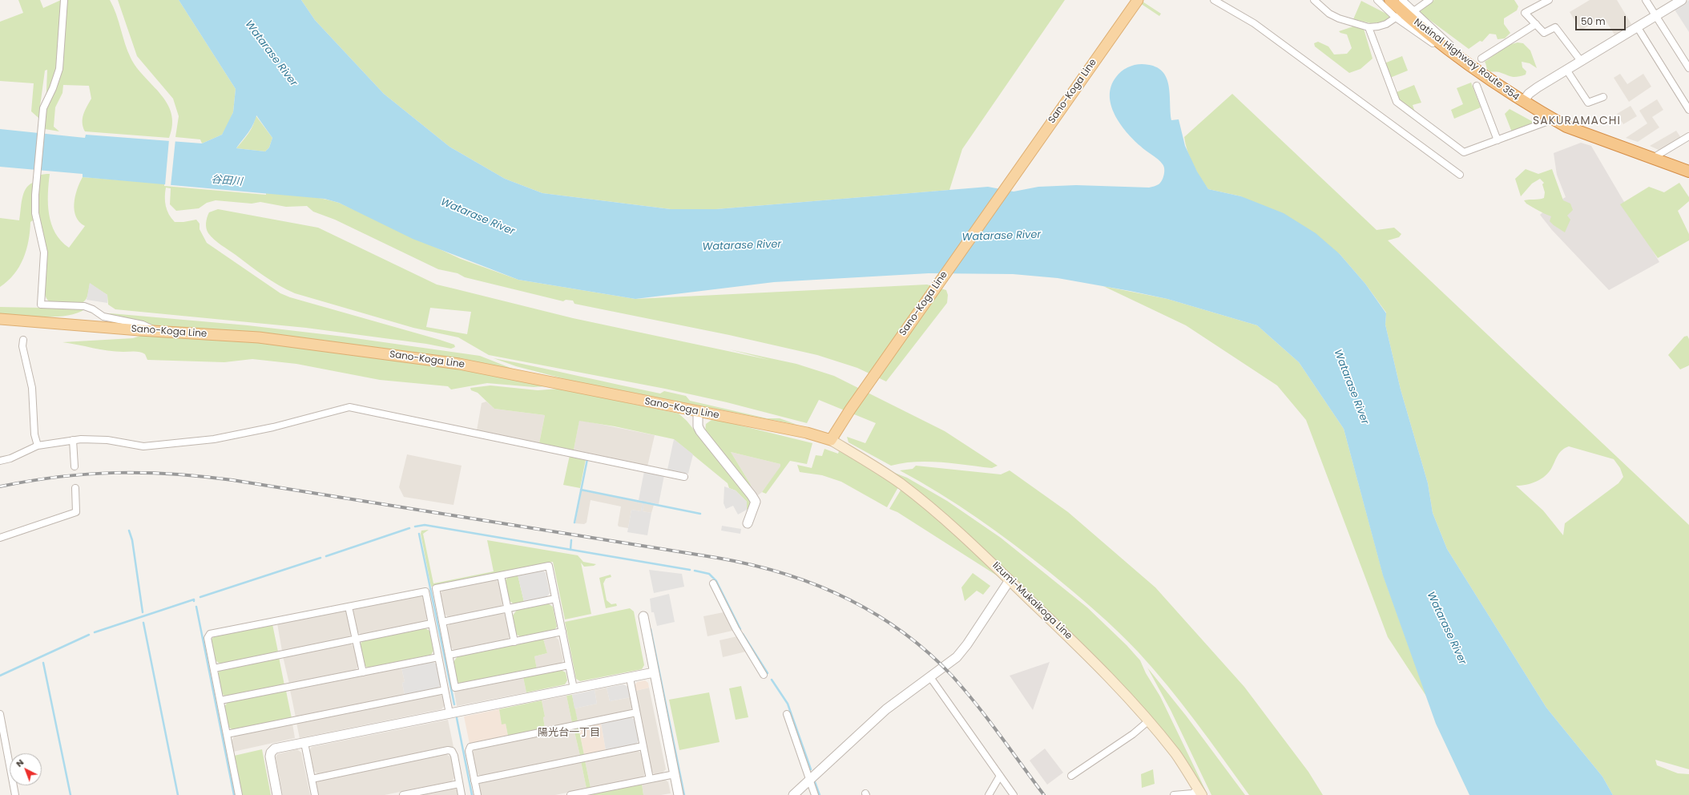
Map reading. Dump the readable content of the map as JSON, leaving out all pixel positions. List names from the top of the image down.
{
  "streets": {
    "highway": ["Natinal Highway Route 354"],
    "main road": ["Sano-Koga Line", "Iizumi-Mukaikoga Line"]
  },
  "crossings": [
    ["Sano-Koga Line", "Iizumi-Mukaikoga Line"]
  ],
  "districts": ["SAKURAMACHI", "陽光台一丁目"],
  "water": ["Watarase River", "谷田川"],
  "scale_bar": "50 m",
  "north": "top left"
}
